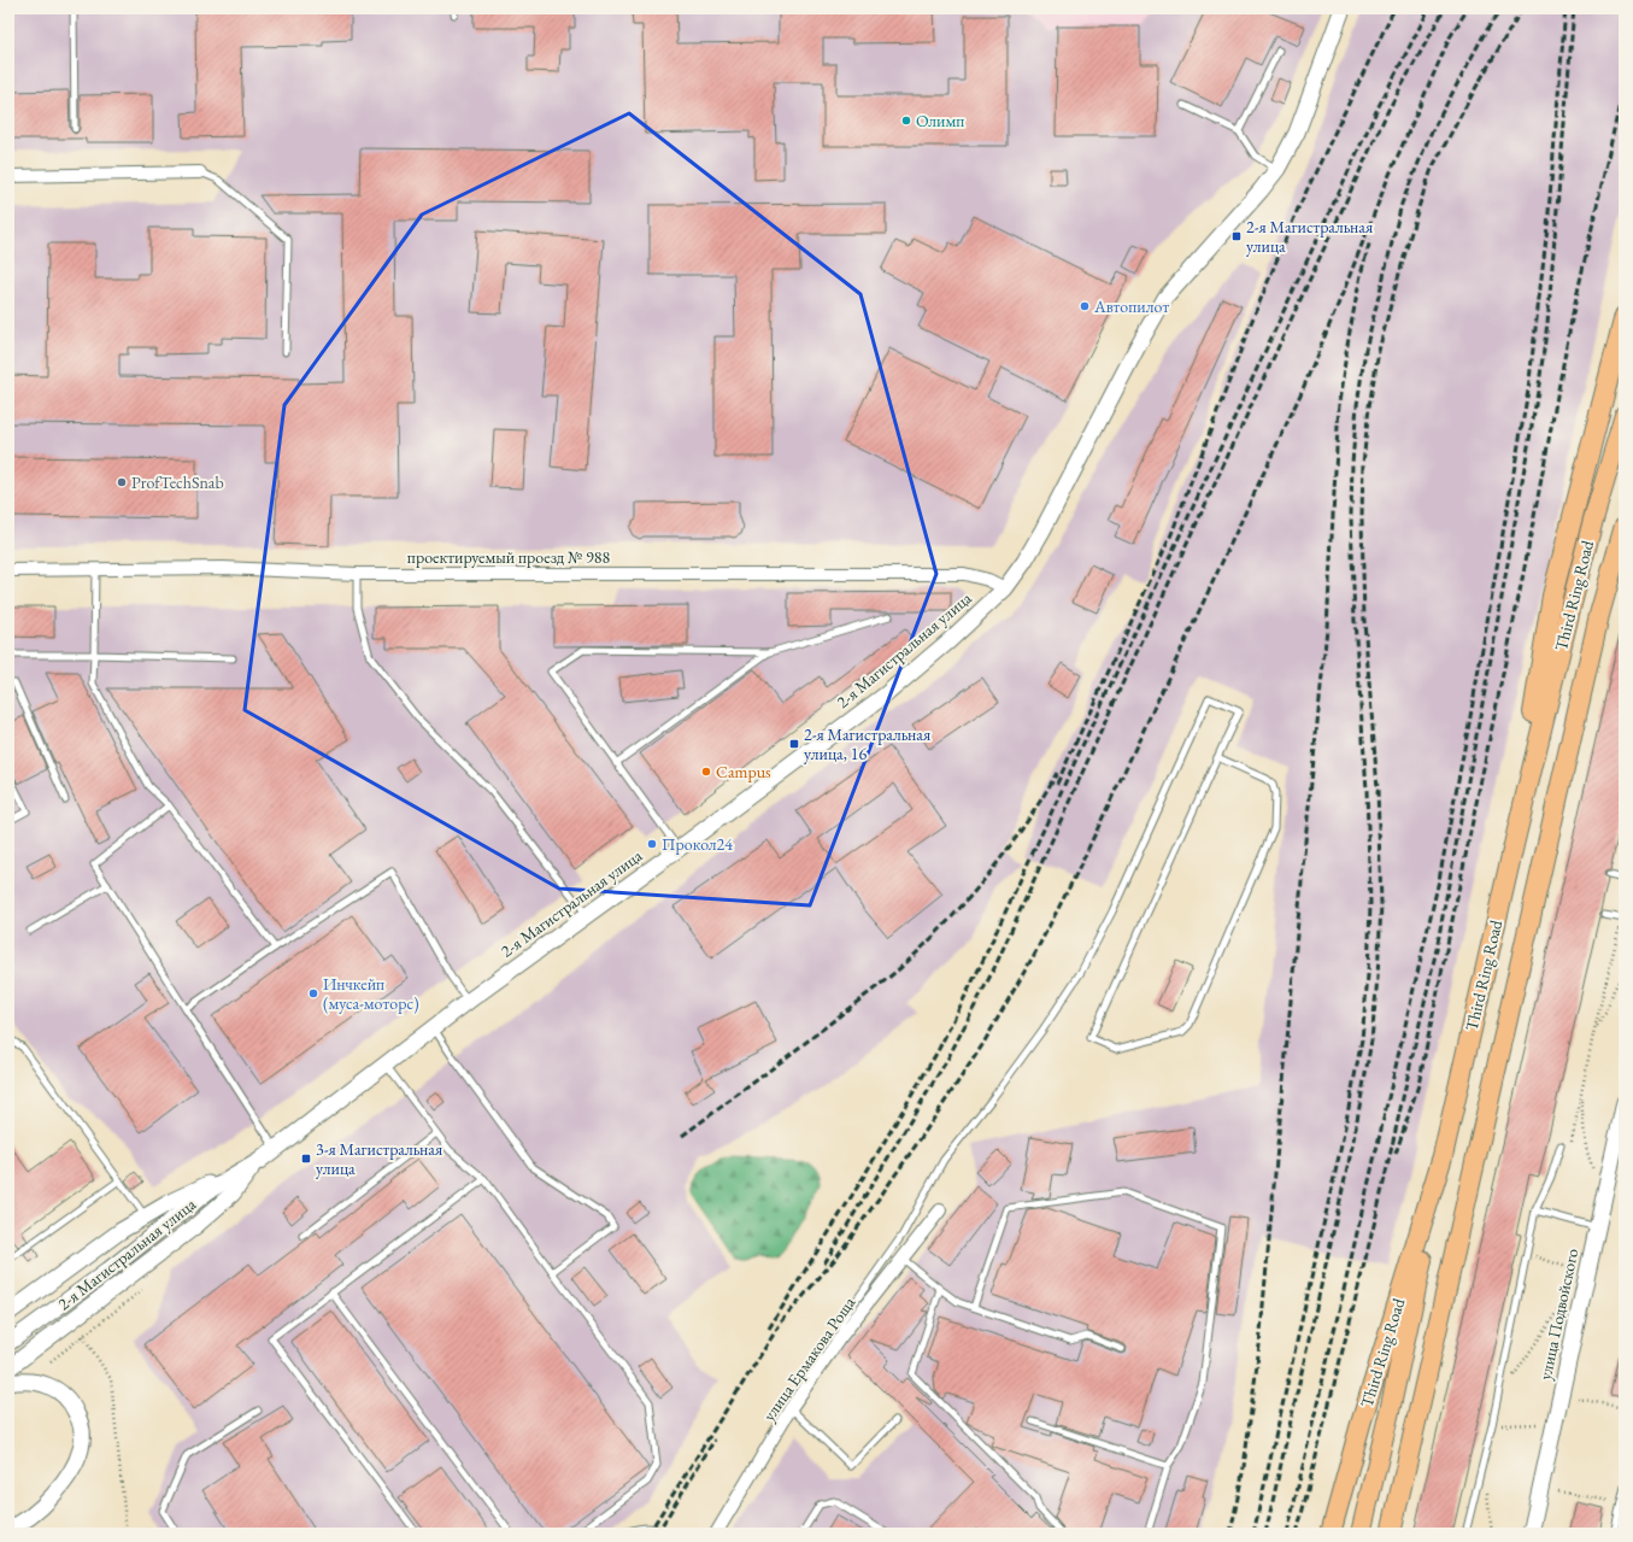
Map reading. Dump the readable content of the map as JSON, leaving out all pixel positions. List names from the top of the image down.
{
  "streets": {
    "main road": ["Third Ring Road"],
    "street": [
      "проектируемый проезд № 988",
      "2-я Магистральная улица",
      "улица Подвойского",
      "улица Ермакова Роща"
    ]
  },
  "crossings": [
    ["проектируемый проезд № 988", "2-я Магистральная улица"]
  ],
  "places": {
    "other": [
      "Олимп",
      "Автопилот",
      "ProfTechSnab",
      "Campus",
      "Прокол24",
      "Инчкейп (муса-моторс)"
    ],
    "transit": ["2-я Магистральная улица", "2-я Магистральная улица, 16", "3-я Магистральная улица"]
  }
}
